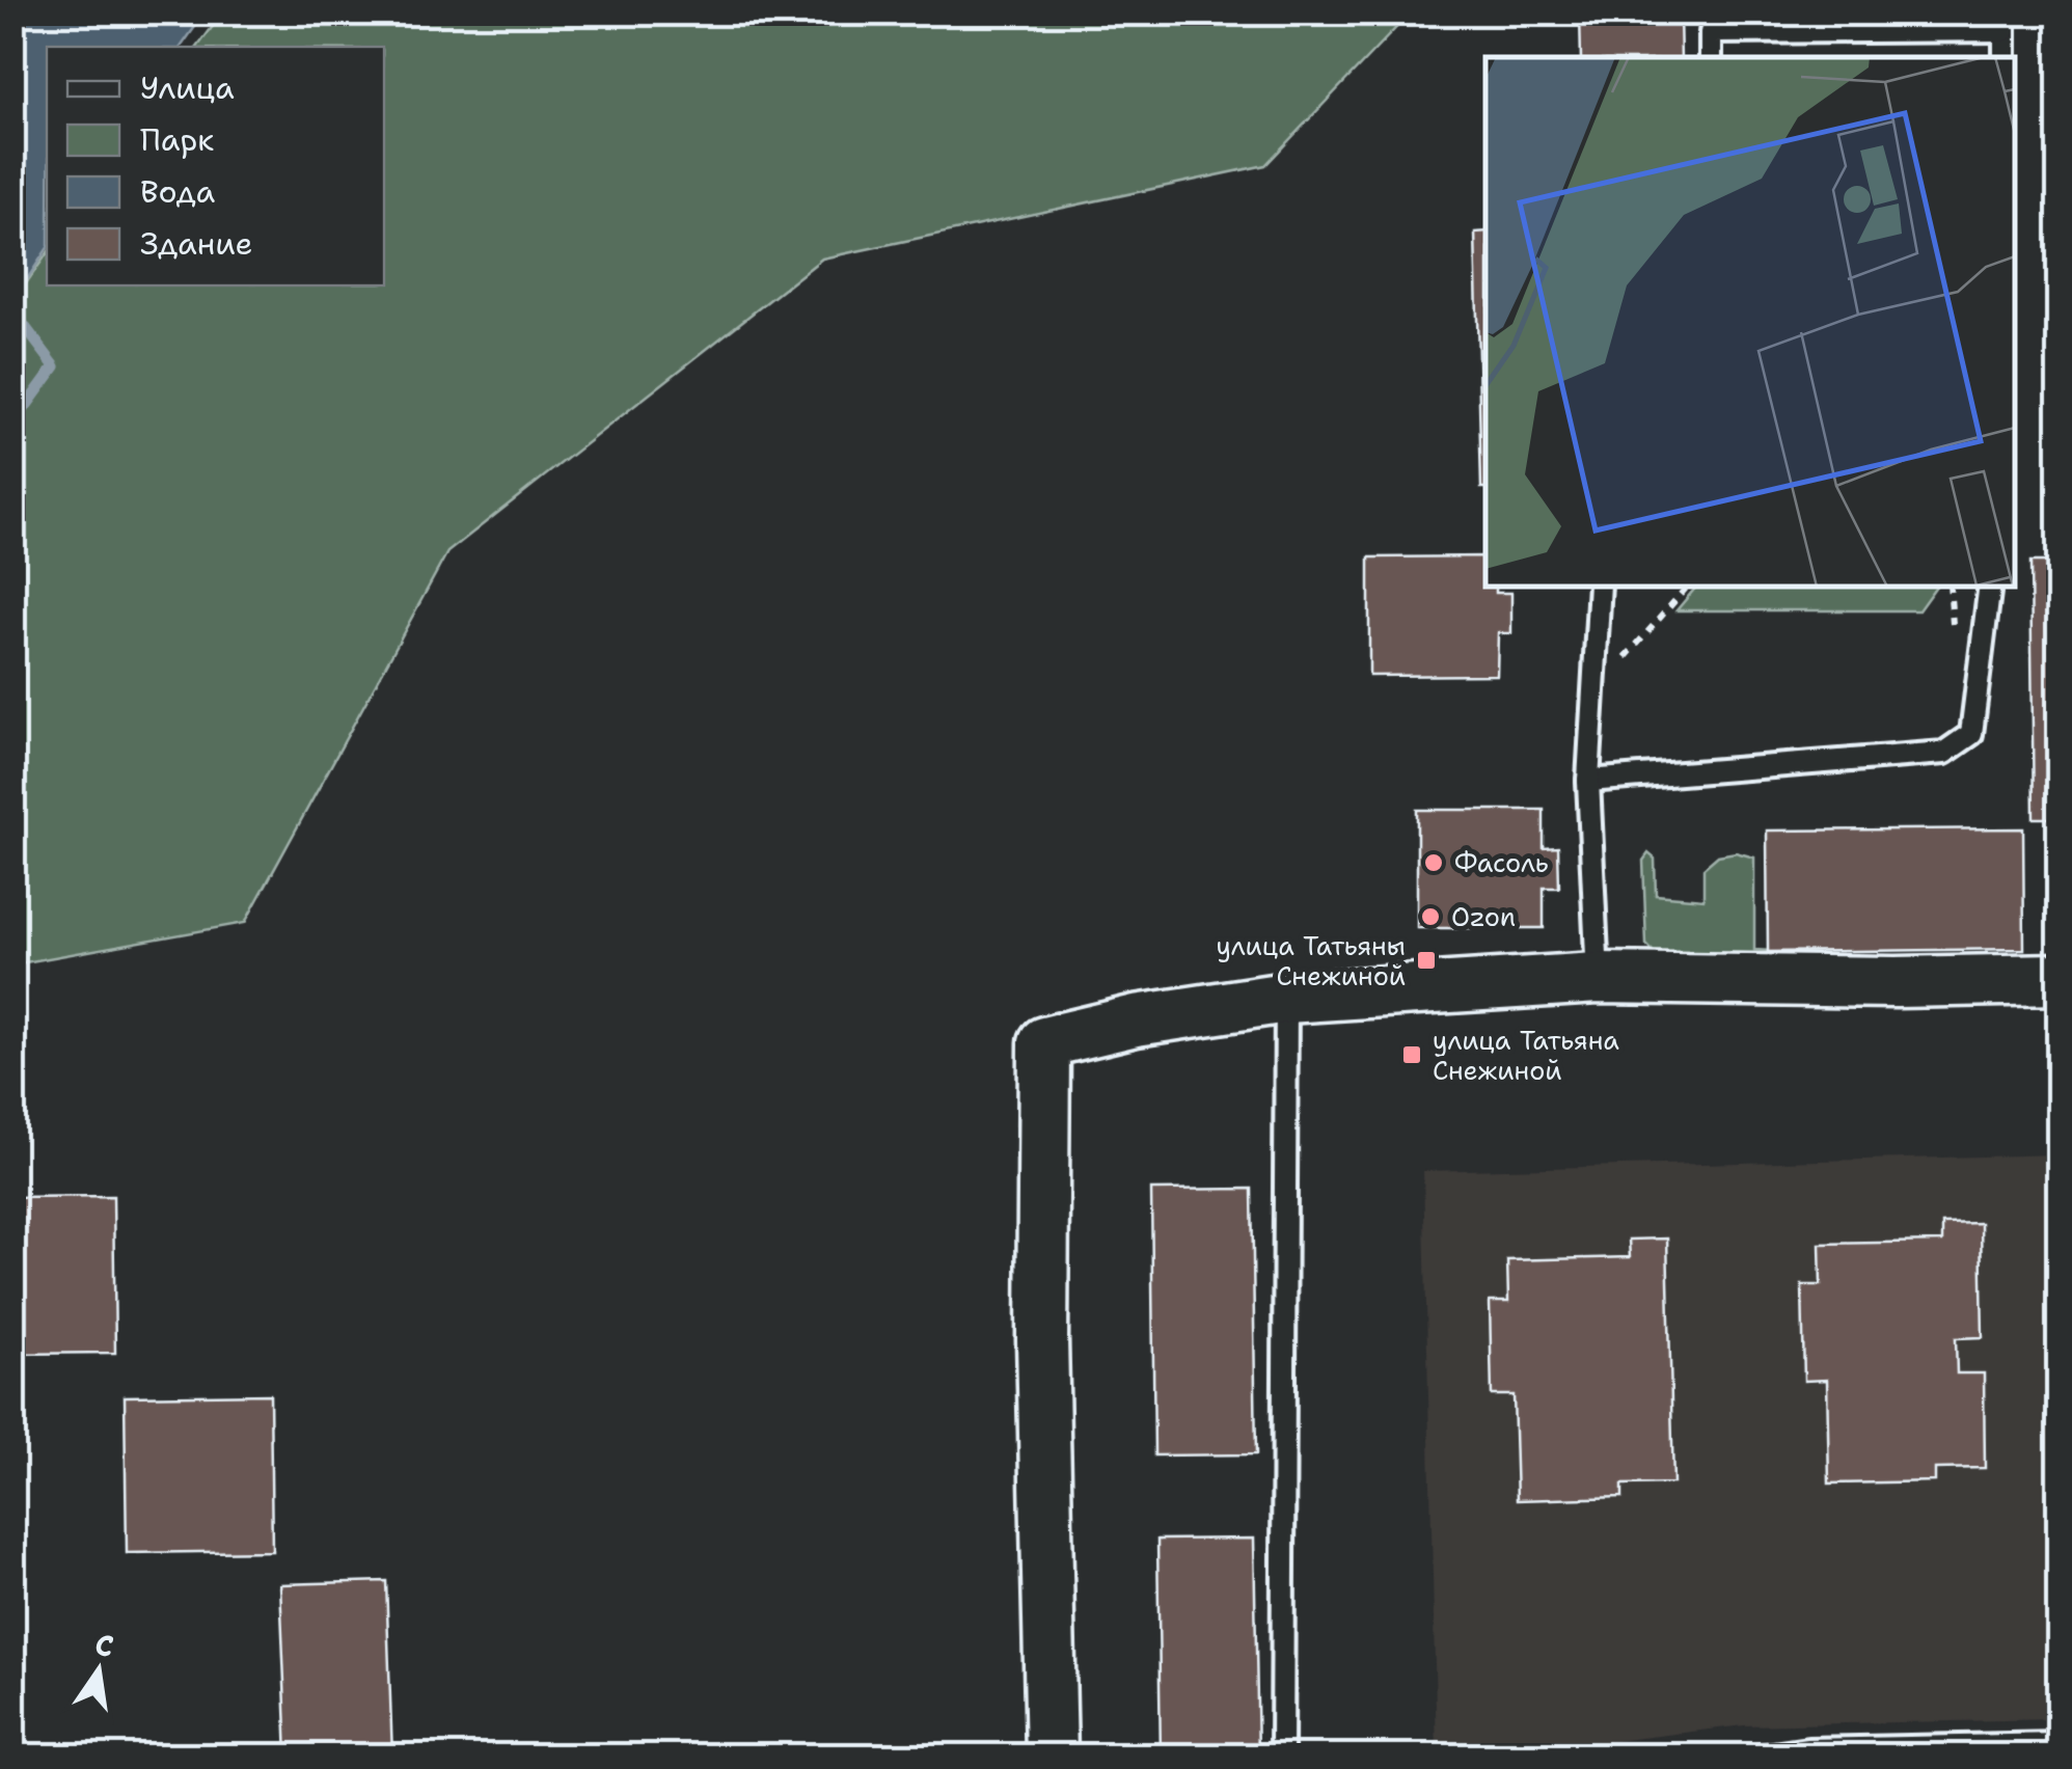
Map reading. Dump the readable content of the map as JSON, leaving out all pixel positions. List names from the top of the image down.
{
  "places": {
    "other": ["Фасоль", "Ozon"],
    "transit": ["улица Татьяны Снежиной", "улица Татьяна Снежиной"]
  },
  "legend": [
    "Улица",
    "Парк",
    "Вода",
    "Здание"
  ],
  "north": "top"
}
